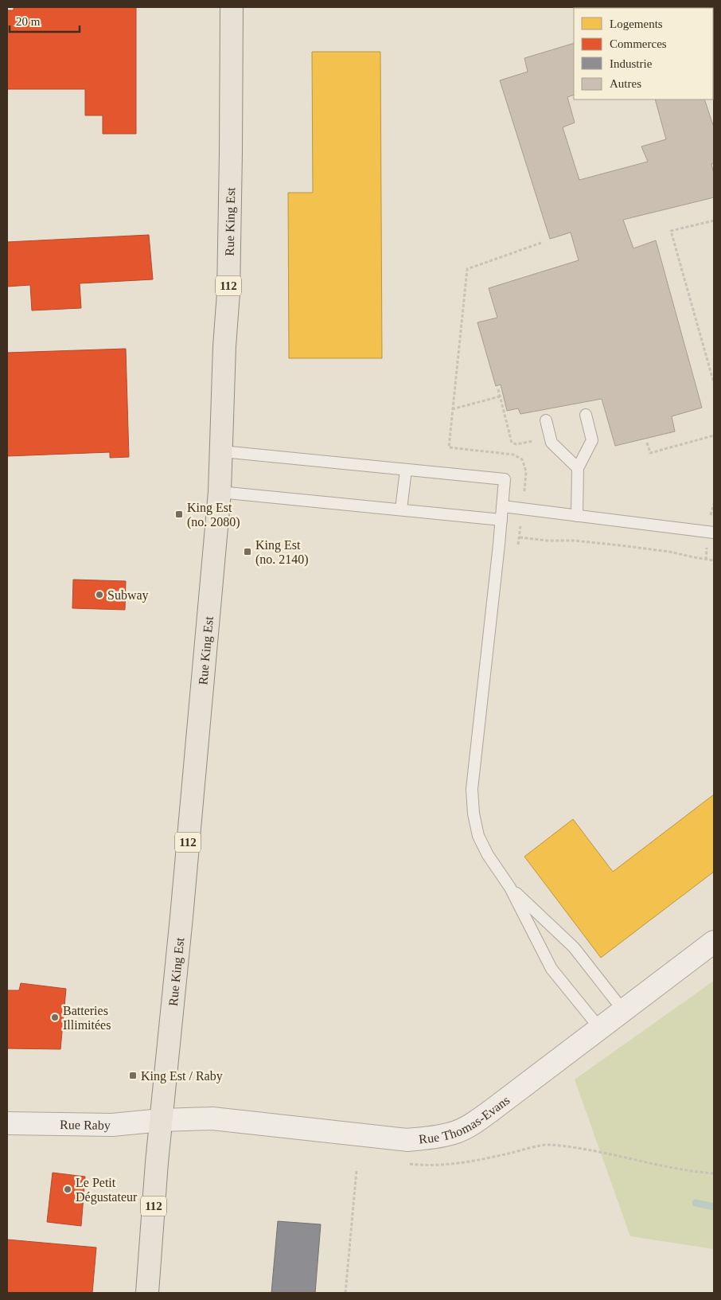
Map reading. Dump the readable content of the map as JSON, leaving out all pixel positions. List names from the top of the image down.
{
  "streets": {
    "main road": ["Rue King Est", "112"],
    "street": ["Rue Thomas-Evans", "Rue Raby"]
  },
  "crossings": [
    ["Rue King Est", "Rue Thomas-Evans"],
    ["Rue King Est", "Rue Raby"],
    ["Rue Thomas-Evans", "Rue Raby"]
  ],
  "places": {
    "transit": ["King Est (no. 2080)", "King Est (no. 2140)", "King Est / Raby"],
    "other": ["Subway", "Batteries Illimitées", "Le Petit Dégustateur"]
  },
  "legend": [
    "Logements",
    "Commerces",
    "Industrie",
    "Autres"
  ],
  "scale_bar": "20 m"
}
